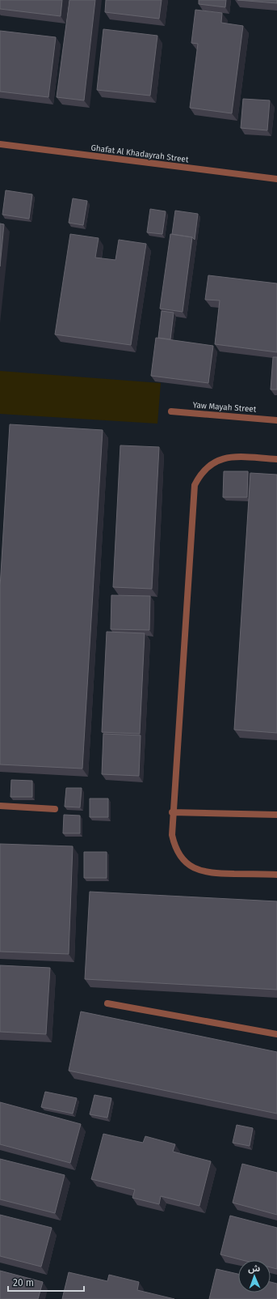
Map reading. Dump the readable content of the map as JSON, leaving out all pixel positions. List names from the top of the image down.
{
  "streets": {
    "street": ["Ghafat Al Khadayrah Street", "Yaw Mayah Street"]
  },
  "scale_bar": "20 m",
  "north": "top"
}
